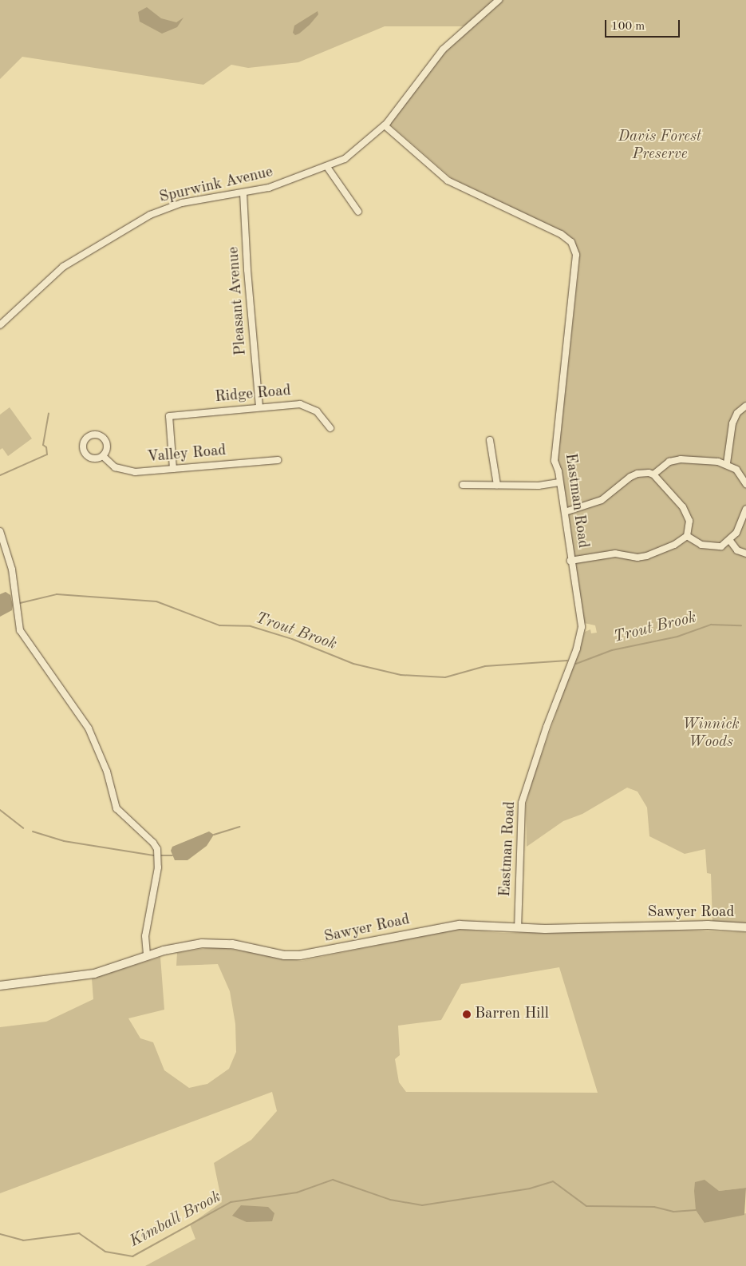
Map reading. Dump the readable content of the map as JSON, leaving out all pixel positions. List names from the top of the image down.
{
  "streets": {
    "street": [
      "Spurwink Avenue",
      "Pleasant Avenue",
      "Ridge Road",
      "Valley Road",
      "Eastman Road",
      "Sawyer Road"
    ]
  },
  "crossings": [
    ["Spurwink Avenue", "Pleasant Avenue"],
    ["Spurwink Avenue", "Eastman Road"],
    ["Pleasant Avenue", "Ridge Road"],
    ["Ridge Road", "Valley Road"],
    ["Eastman Road", "Sawyer Road"]
  ],
  "water": ["Trout Brook", "Kimball Brook"],
  "parks": ["Davis Forest Preserve", "Winnick Woods"],
  "places": ["Barren Hill"],
  "scale_bar": "100 m"
}
